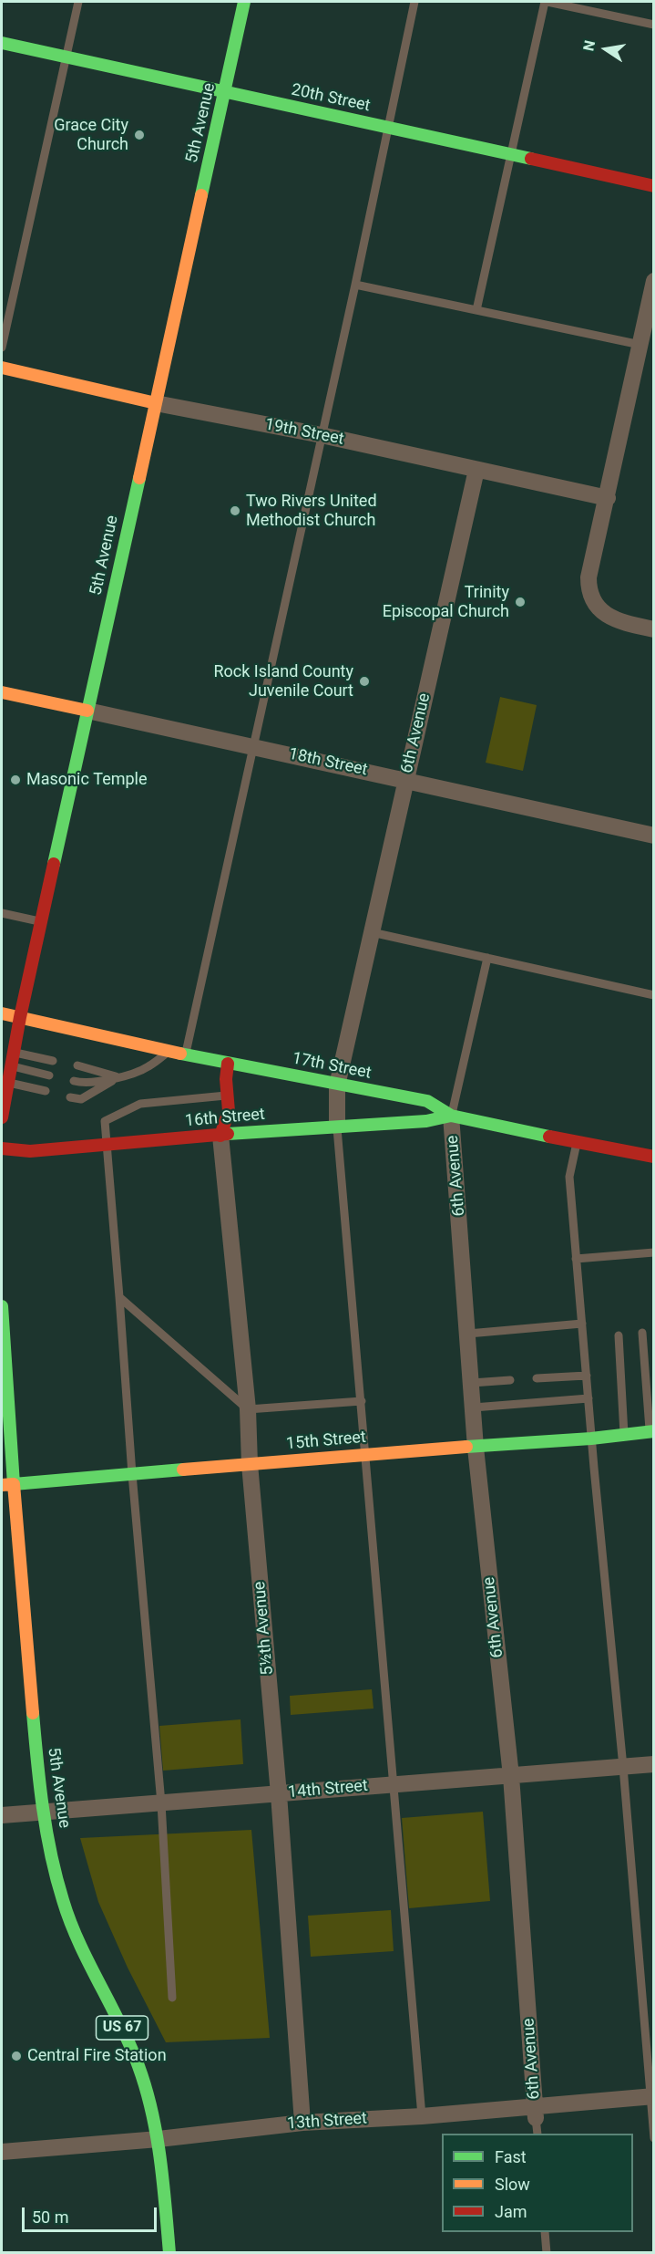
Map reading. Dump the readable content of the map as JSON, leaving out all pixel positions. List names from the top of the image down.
{
  "streets": {
    "street": [
      "20th Street",
      "5th Avenue",
      "19th Street",
      "6th Avenue",
      "18th Street",
      "17th Street",
      "16th Street",
      "15th Street",
      "5½th Avenue",
      "14th Street",
      "US 67",
      "13th Street"
    ]
  },
  "crossings": [
    ["20th Street", "5th Avenue"],
    ["5th Avenue", "19th Street"],
    ["5th Avenue", "18th Street"],
    ["5th Avenue", "17th Street"],
    ["5th Avenue", "15th Street"],
    ["5th Avenue", "14th Street"],
    ["5th Avenue", "13th Street"],
    ["19th Street", "6th Avenue"],
    ["6th Avenue", "18th Street"],
    ["6th Avenue", "17th Street"],
    ["6th Avenue", "16th Street"],
    ["6th Avenue", "15th Street"],
    ["6th Avenue", "14th Street"],
    ["6th Avenue", "13th Street"],
    ["17th Street", "16th Street"],
    ["16th Street", "5½th Avenue"],
    ["15th Street", "5½th Avenue"],
    ["5½th Avenue", "14th Street"],
    ["5½th Avenue", "13th Street"]
  ],
  "places": [
    "Grace City Church",
    "Two Rivers United Methodist Church",
    "Trinity Episcopal Church",
    "Rock Island County Juvenile Court",
    "Masonic Temple",
    "Central Fire Station"
  ],
  "legend": ["Fast", "Slow", "Jam"],
  "scale_bar": "50 m",
  "north": "left"
}
